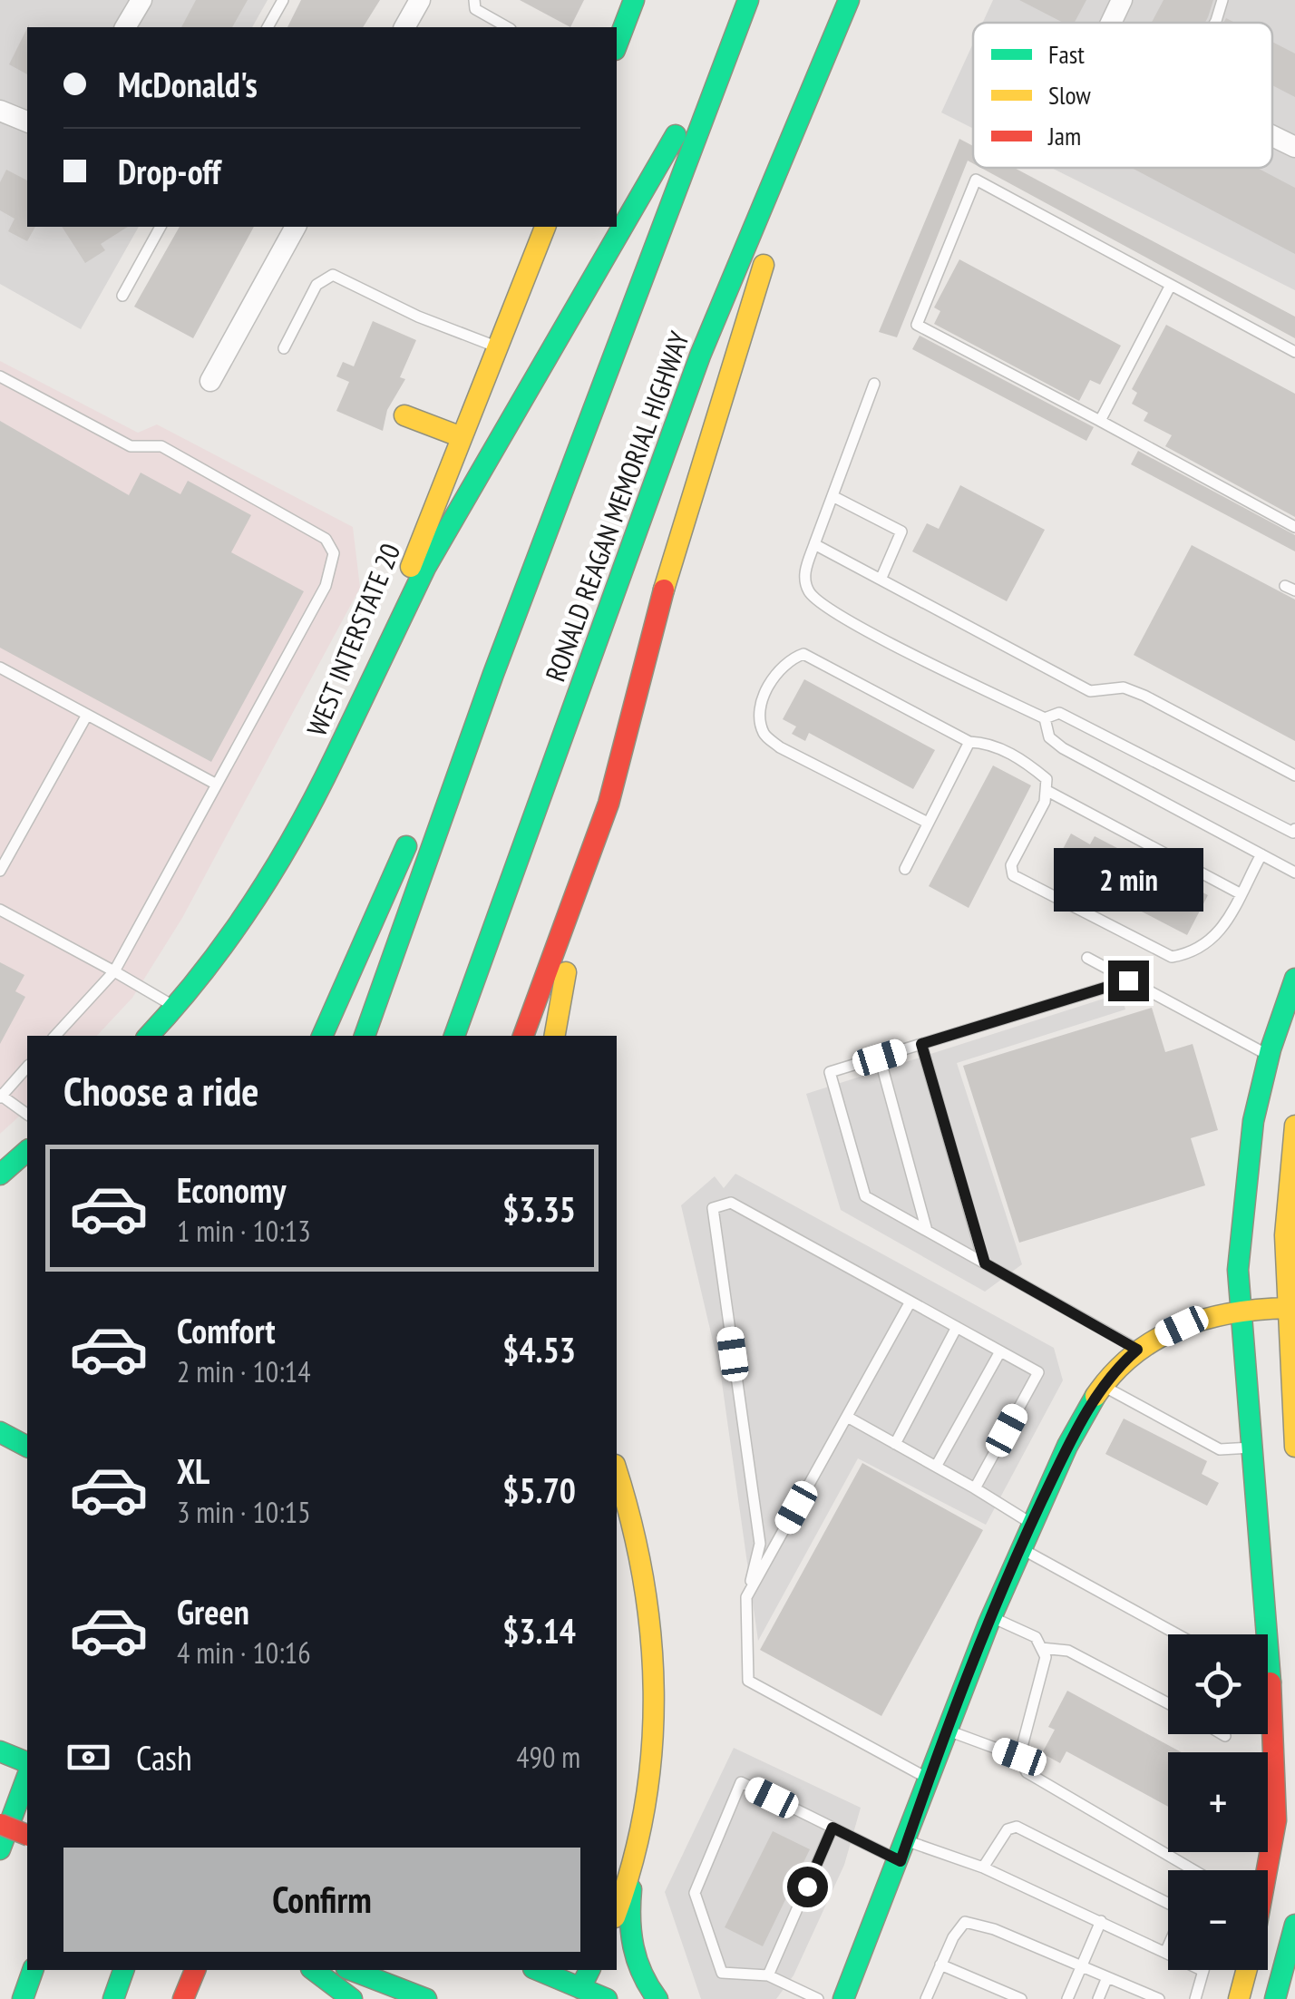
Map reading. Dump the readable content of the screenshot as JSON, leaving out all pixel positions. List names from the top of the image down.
{
  "streets": {
    "main road": ["RONALD REAGAN MEMORIAL HIGHWAY", "WEST INTERSTATE 20"]
  },
  "legend": ["Fast", "Slow", "Jam"],
  "page": {
    "banner": ["McDonald's", "Drop-off"],
    "bubble": "2 min",
    "heading": "Choose a ride",
    "list": [
      {
        "name": "Economy",
        "note": "1 min · 10:13",
        "value": "$3.35"
      },
      {
        "name": "Comfort",
        "note": "2 min · 10:14",
        "value": "$4.53"
      },
      {
        "name": "XL",
        "note": "3 min · 10:15",
        "value": "$5.70"
      },
      {
        "name": "Green",
        "note": "4 min · 10:16",
        "value": "$3.14"
      }
    ],
    "map_buttons": ["+", "−"],
    "pay": ["Cash", "490 m"],
    "buttons": "Confirm"
  }
}
